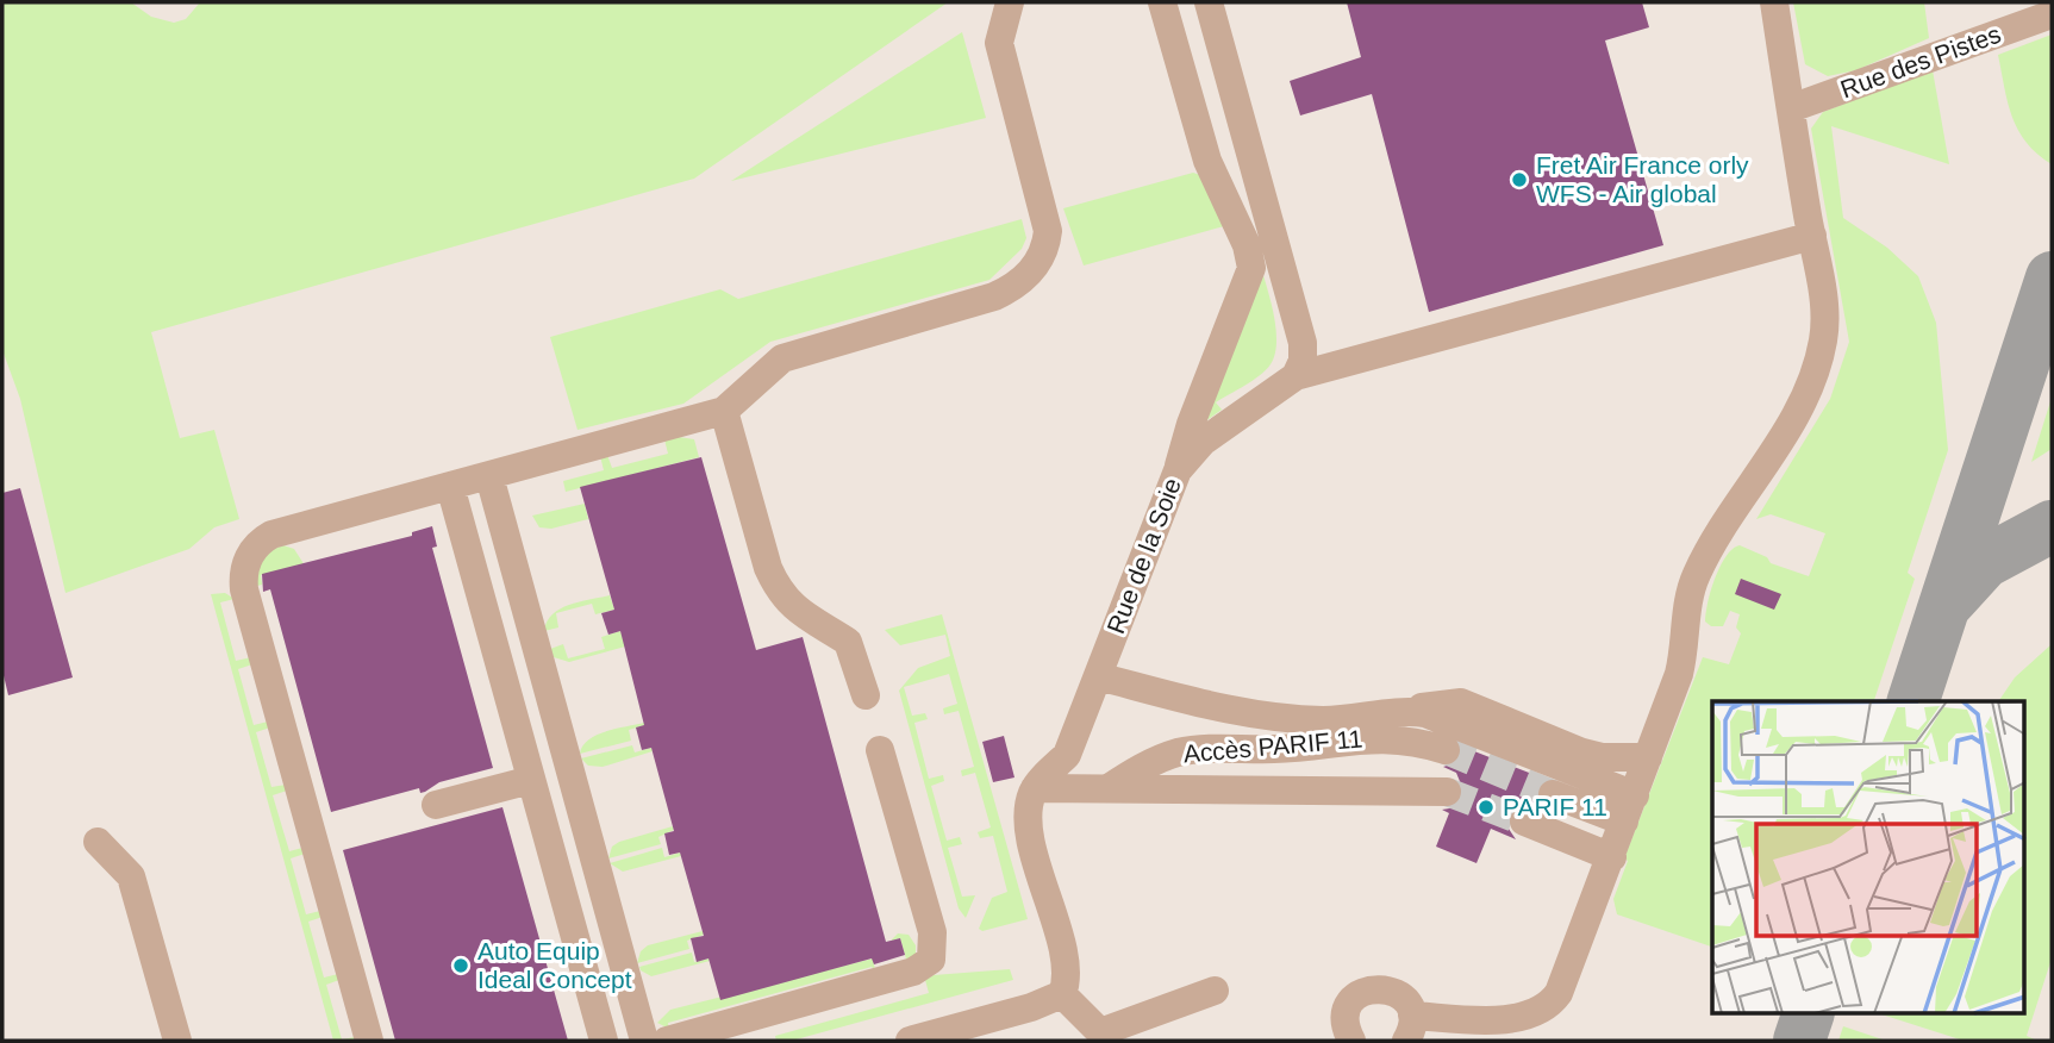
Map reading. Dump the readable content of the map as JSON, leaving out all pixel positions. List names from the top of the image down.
{
  "streets": {
    "street": ["Rue des Pistes", "Rue de la Soie", "Accès PARIF 11"]
  },
  "crossings": [
    ["Rue de la Soie", "Accès PARIF 11"]
  ],
  "places": ["Fret Air France orly WFS - Air global", "PARIF 11", "Auto Equip Ideal Concept"]
}
